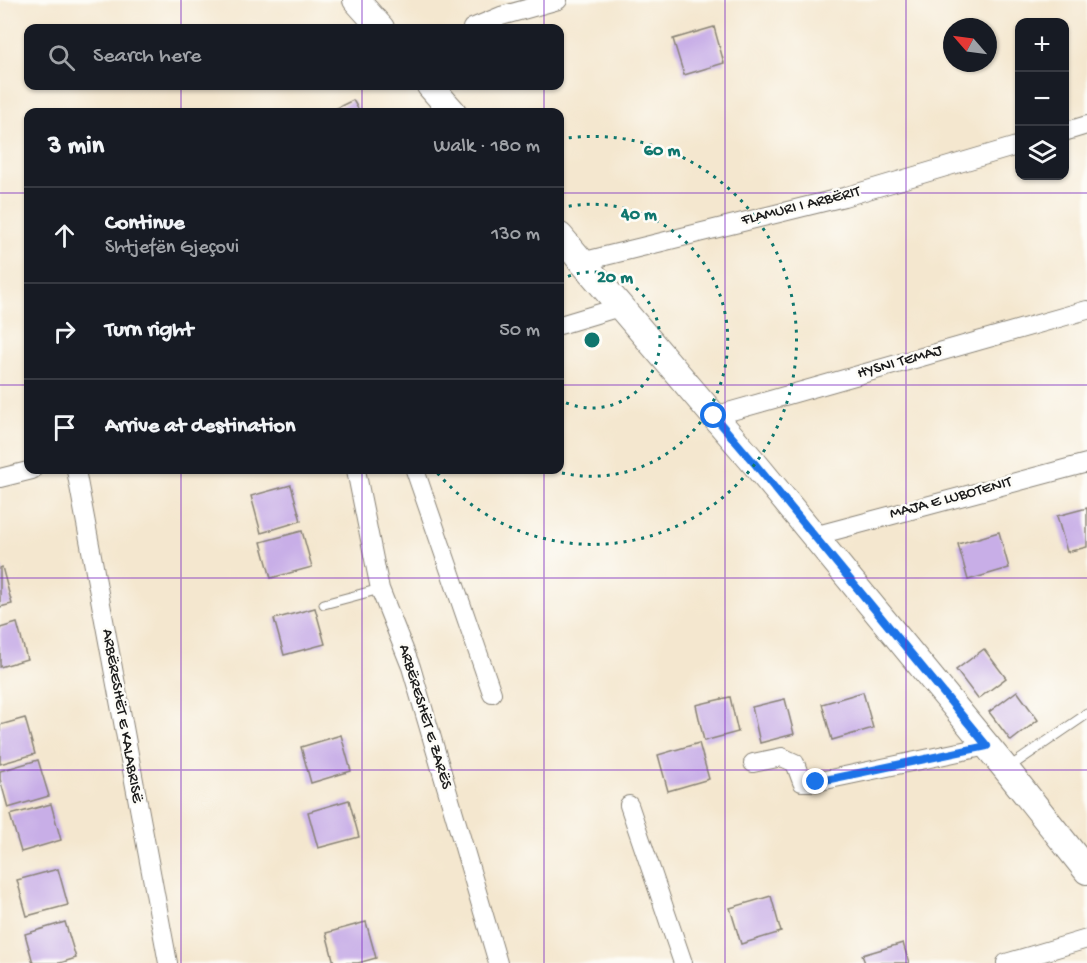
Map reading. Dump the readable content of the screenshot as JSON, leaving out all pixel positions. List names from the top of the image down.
{
  "streets": {
    "street": [
      "FLAMURI I ARBËRIT",
      "HYSNI TEMAJ",
      "MAJA E LUBOTENIT",
      "ARBËRESHËT E KALABRISË",
      "ARBËRESHËT E ZARËS"
    ]
  },
  "north": "top left",
  "page": {
    "map_buttons": ["+", "−"],
    "search": "Search here",
    "heading": ["3 min", "Walk · 180 m"],
    "list": [
      ["Continue", "Shtjefën Gjeçovi", "130 m"],
      ["Turn right", "50 m"],
      "Arrive at destination"
    ]
  },
  "rings": ["60 m", "40 m", "20 m"]
}
